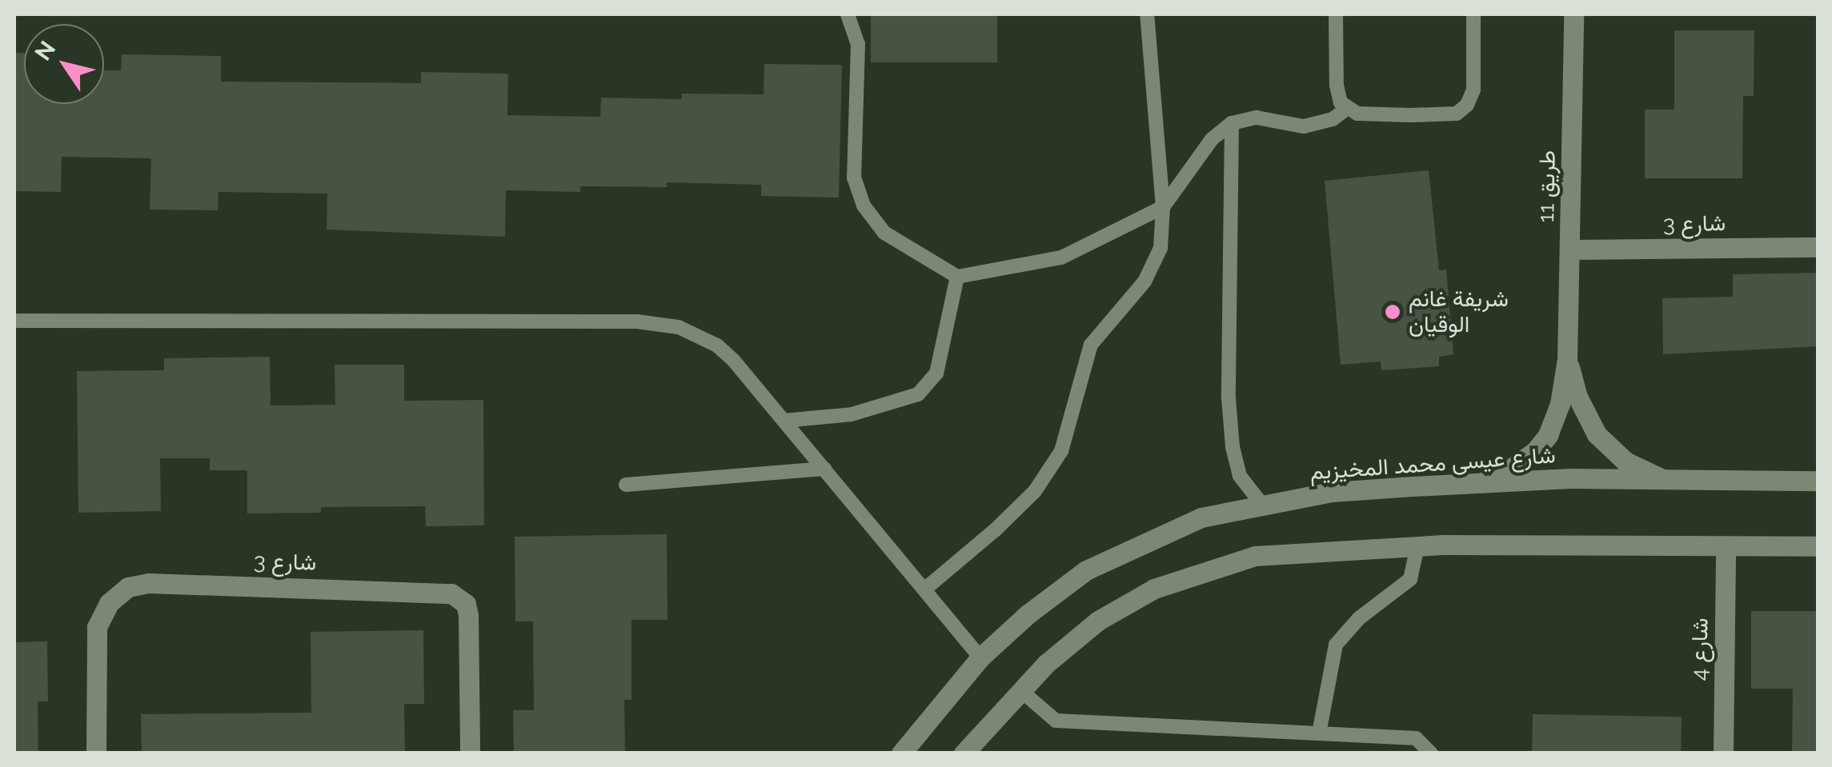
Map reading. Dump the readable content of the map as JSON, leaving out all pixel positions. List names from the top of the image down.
{
  "streets": {
    "street": [
      "طريق 11",
      "شارع 3",
      "شارع عيسى محمد المخيزيم",
      "شارع 4"
    ]
  },
  "crossings": [
    ["طريق 11", "شارع 3"],
    ["طريق 11", "شارع عيسى محمد المخيزيم"]
  ],
  "places": ["شريفة غانم الوقيان"],
  "north": "top left"
}
